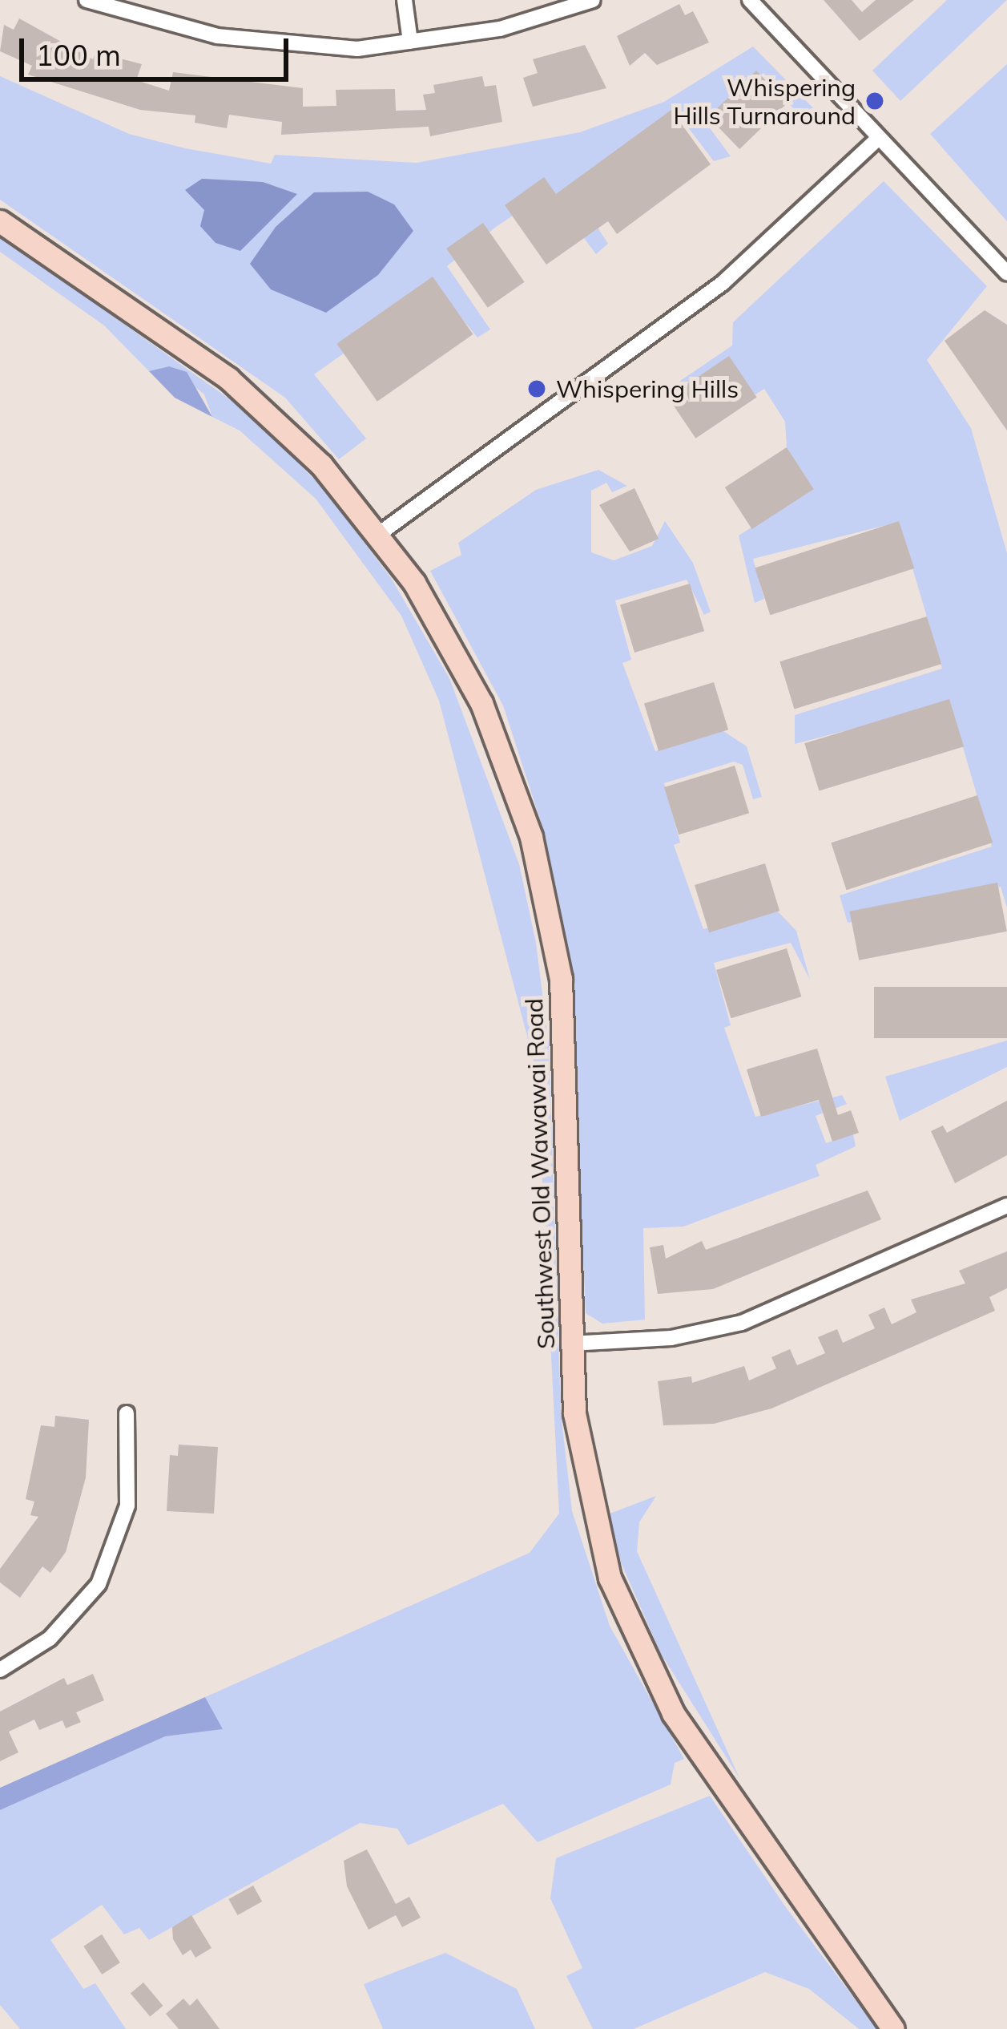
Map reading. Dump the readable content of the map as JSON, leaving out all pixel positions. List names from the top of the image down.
{
  "streets": {
    "main road": ["Southwest Old Wawawai Road"]
  },
  "places": ["Whispering Hills Turnaround", "Whispering Hills"],
  "scale_bar": "100 m"
}
